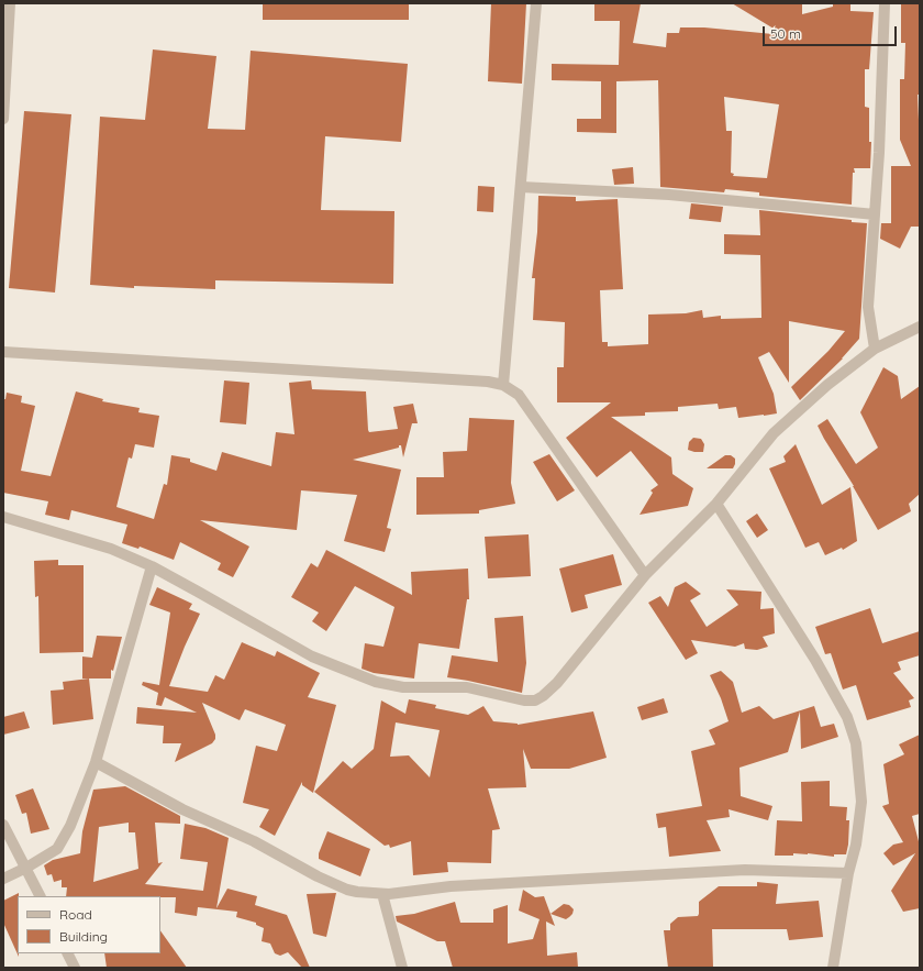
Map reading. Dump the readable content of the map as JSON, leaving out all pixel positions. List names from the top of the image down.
{
  "legend": ["Road", "Building"],
  "scale_bar": "50 m"
}
